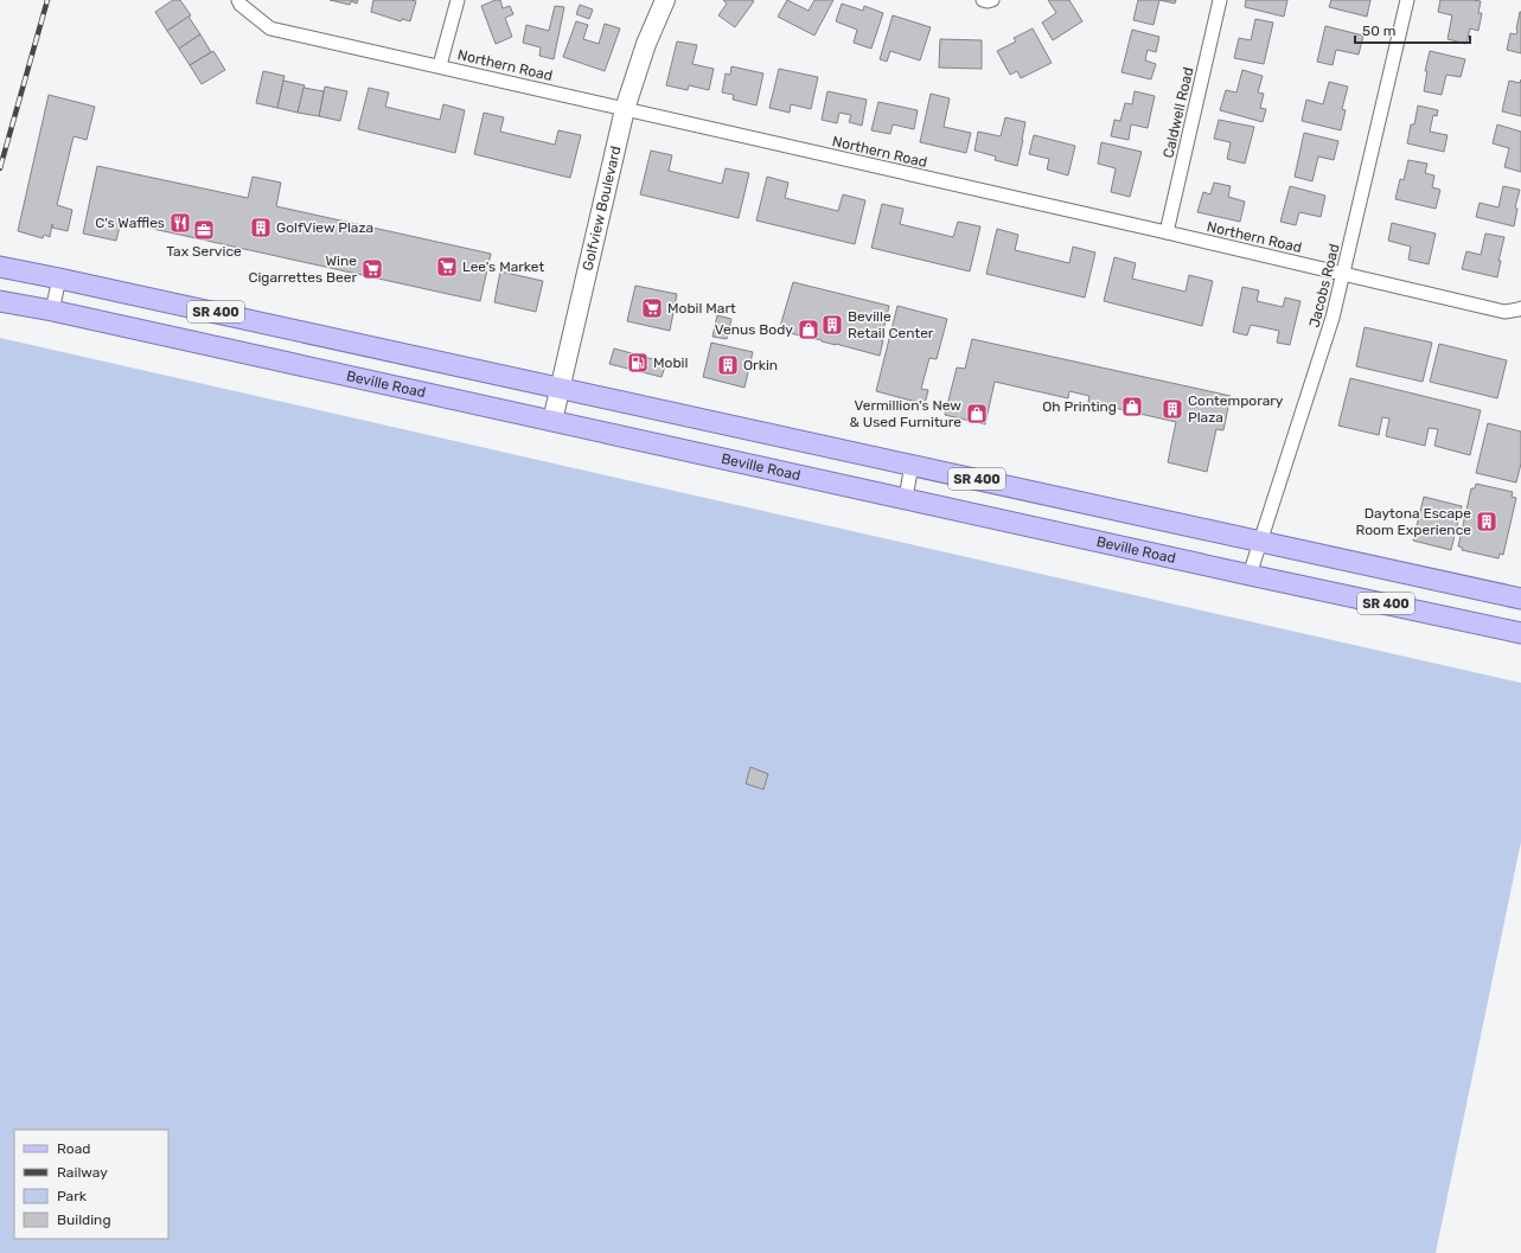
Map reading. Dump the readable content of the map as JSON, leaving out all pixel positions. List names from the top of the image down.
{
  "streets": {
    "main road": ["SR 400", "Beville Road"],
    "street": [
      "Northern Road",
      "Caldwell Road",
      "Golfview Boulevard",
      "Jacobs Road"
    ]
  },
  "crossings": [
    ["Northern Road", "Caldwell Road"],
    ["Northern Road", "Golfview Boulevard"],
    ["Northern Road", "Jacobs Road"],
    ["Golfview Boulevard", "SR 400"],
    ["Golfview Boulevard", "Beville Road"],
    ["Jacobs Road", "SR 400"],
    ["Jacobs Road", "Beville Road"]
  ],
  "places": {
    "restaurant": ["C's Waffles"],
    "building": [
      "GolfView Plaza",
      "Beville Retail Center",
      "Orkin",
      "Contemporary Plaza",
      "Daytona Escape Room Experience"
    ],
    "office": ["Tax Service"],
    "supermarket": ["Lee's Market", "Wine Cigarrettes Beer", "Mobil Mart"],
    "shop": ["Venus Body", "Oh Printing", "Vermillion's New & Used Furniture"],
    "fuel station": ["Mobil"]
  },
  "legend": [
    "Road",
    "Railway",
    "Park",
    "Building"
  ],
  "scale_bar": "50 m"
}
